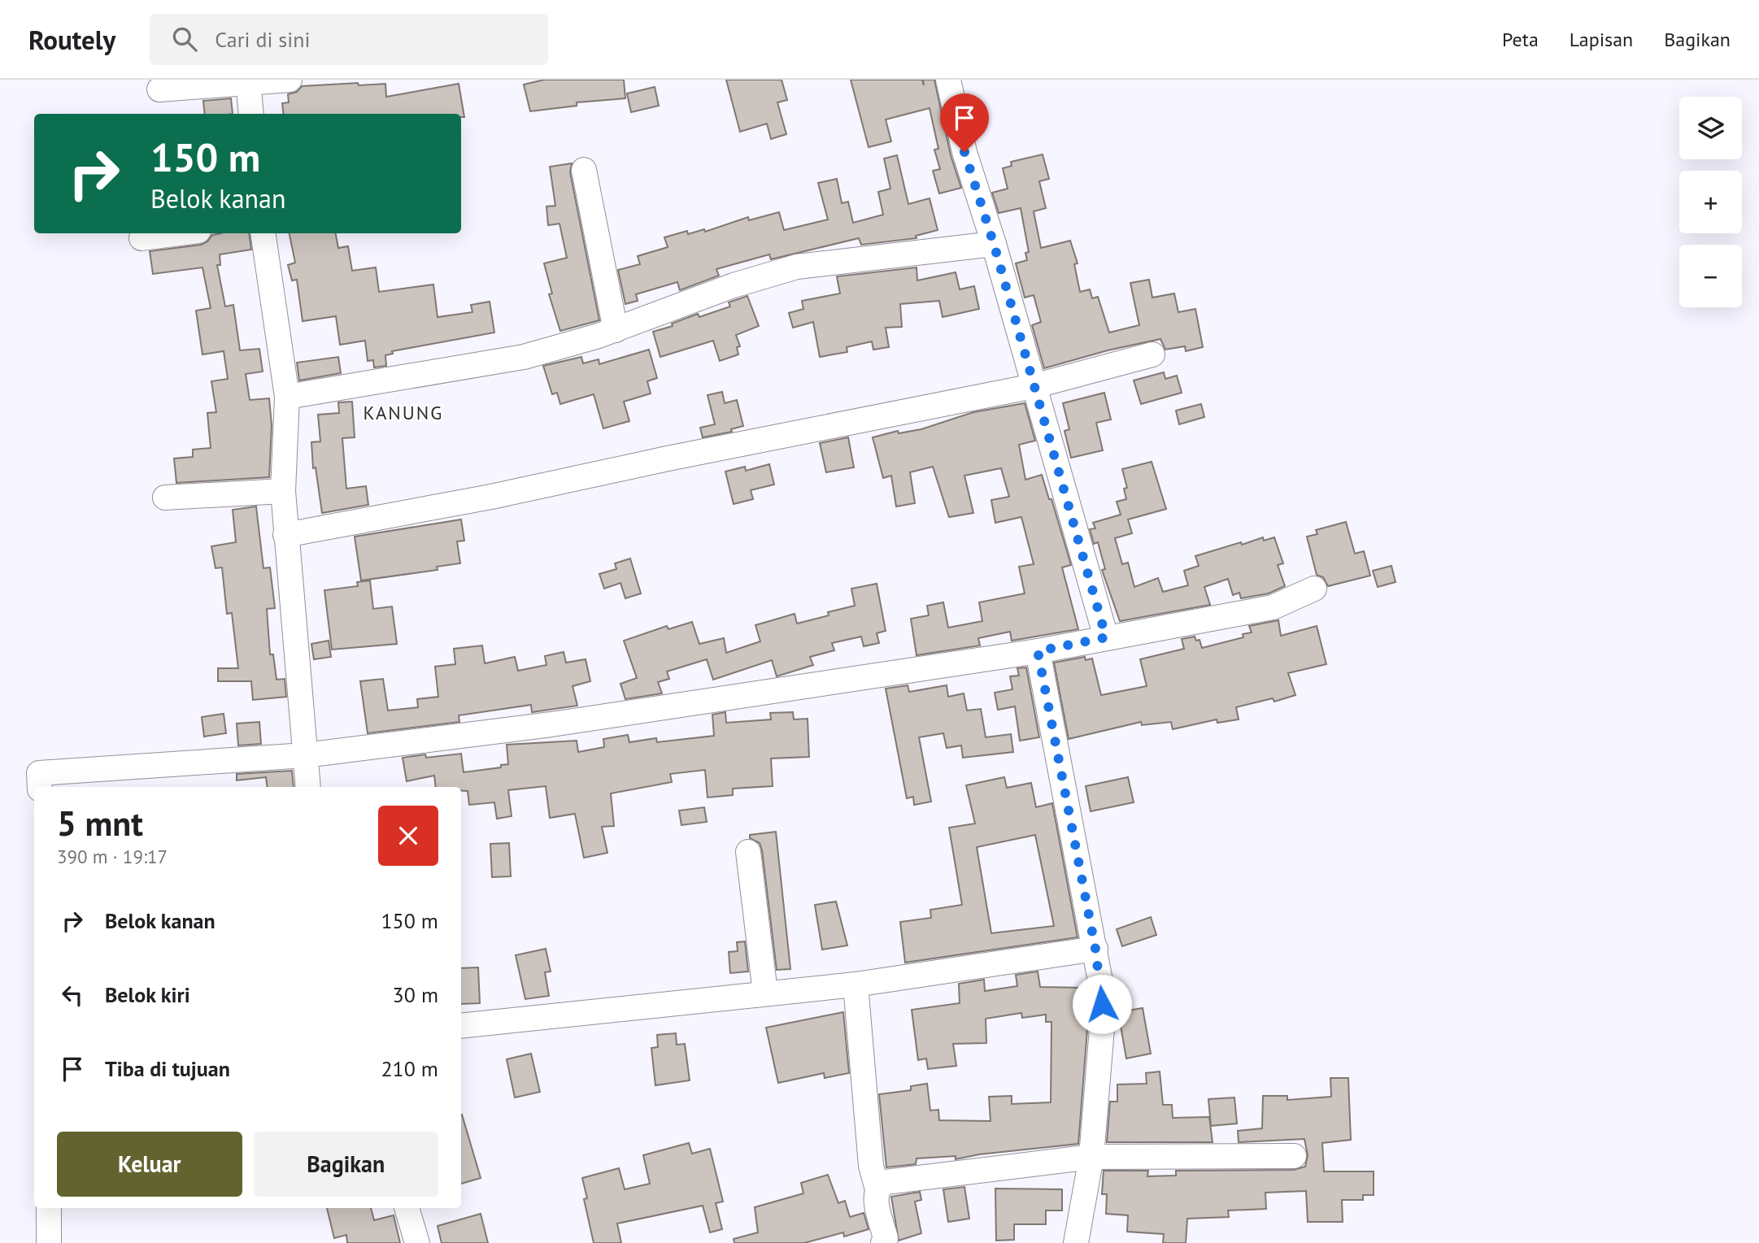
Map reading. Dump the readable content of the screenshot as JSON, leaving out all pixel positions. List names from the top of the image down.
{
  "districts": ["KANUNG"],
  "page": {
    "header": "Routely",
    "search": "Cari di sini",
    "nav": ["Peta", "Lapisan", "Bagikan"],
    "map_buttons": ["+", "−"],
    "turn": ["150 m", "Belok kanan"],
    "heading": ["5 mnt", "390 m · 19:17"],
    "list": [
      {
        "name": "Belok kanan",
        "value": "150 m"
      },
      {
        "name": "Belok kiri",
        "value": "30 m"
      },
      {
        "name": "Tiba di tujuan",
        "value": "210 m"
      }
    ],
    "buttons": ["Keluar", "Bagikan"]
  }
}
